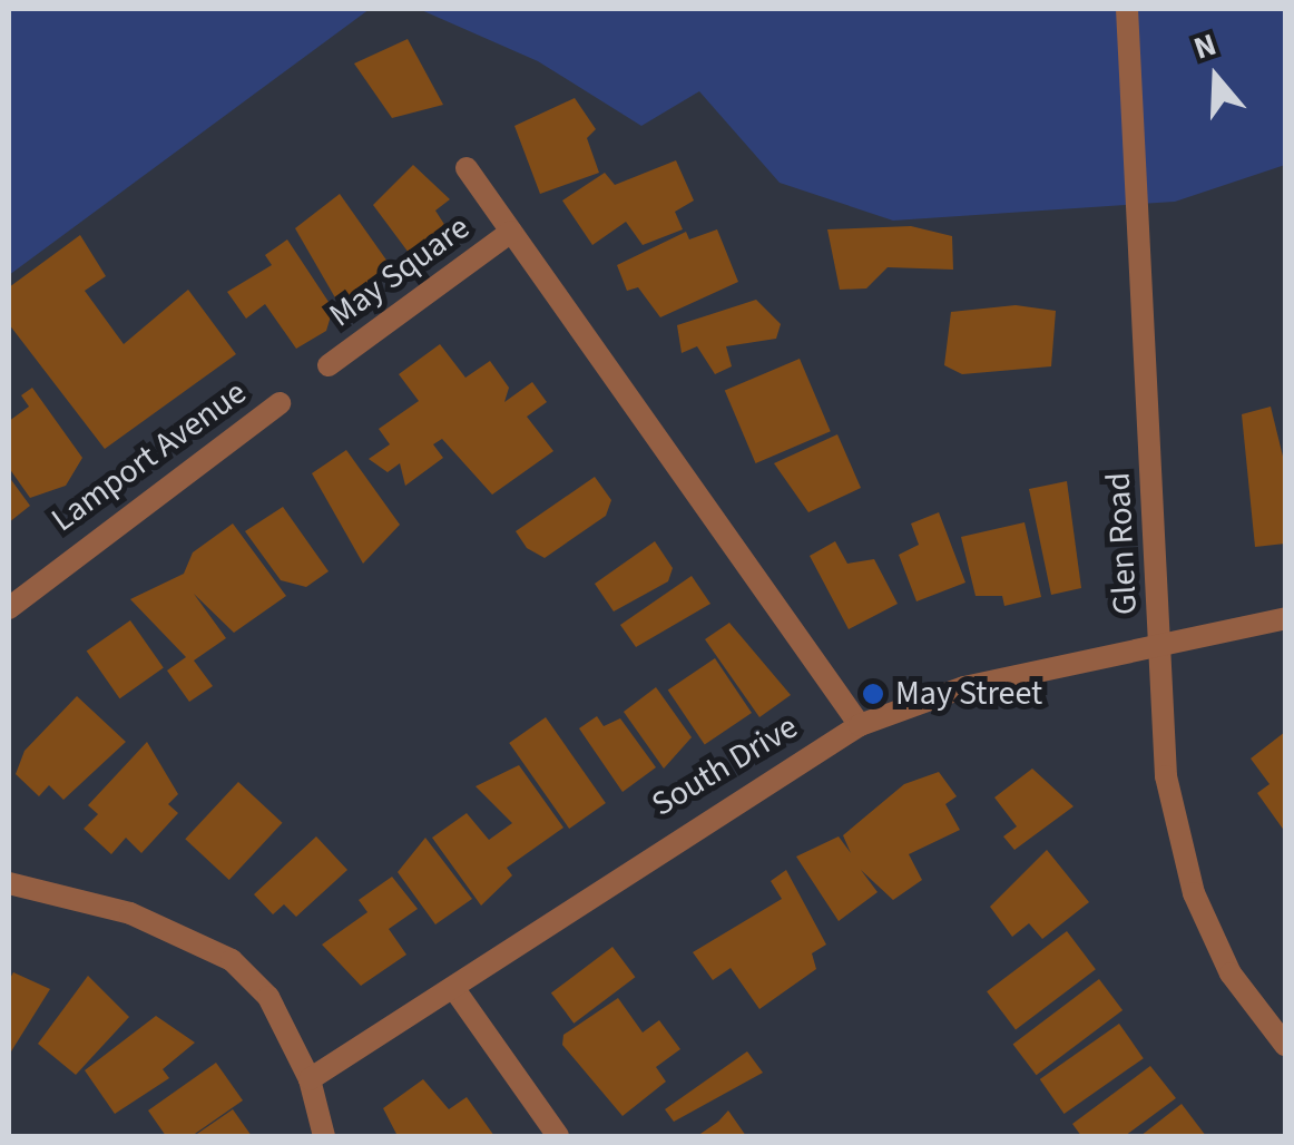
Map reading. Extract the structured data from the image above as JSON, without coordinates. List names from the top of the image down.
{
  "streets": {
    "street": [
      "May Square",
      "Lamport Avenue",
      "Glen Road",
      "South Drive"
    ]
  },
  "crossings": [
    ["Glen Road", "South Drive"]
  ],
  "places": ["May Street"],
  "north": "top"
}
